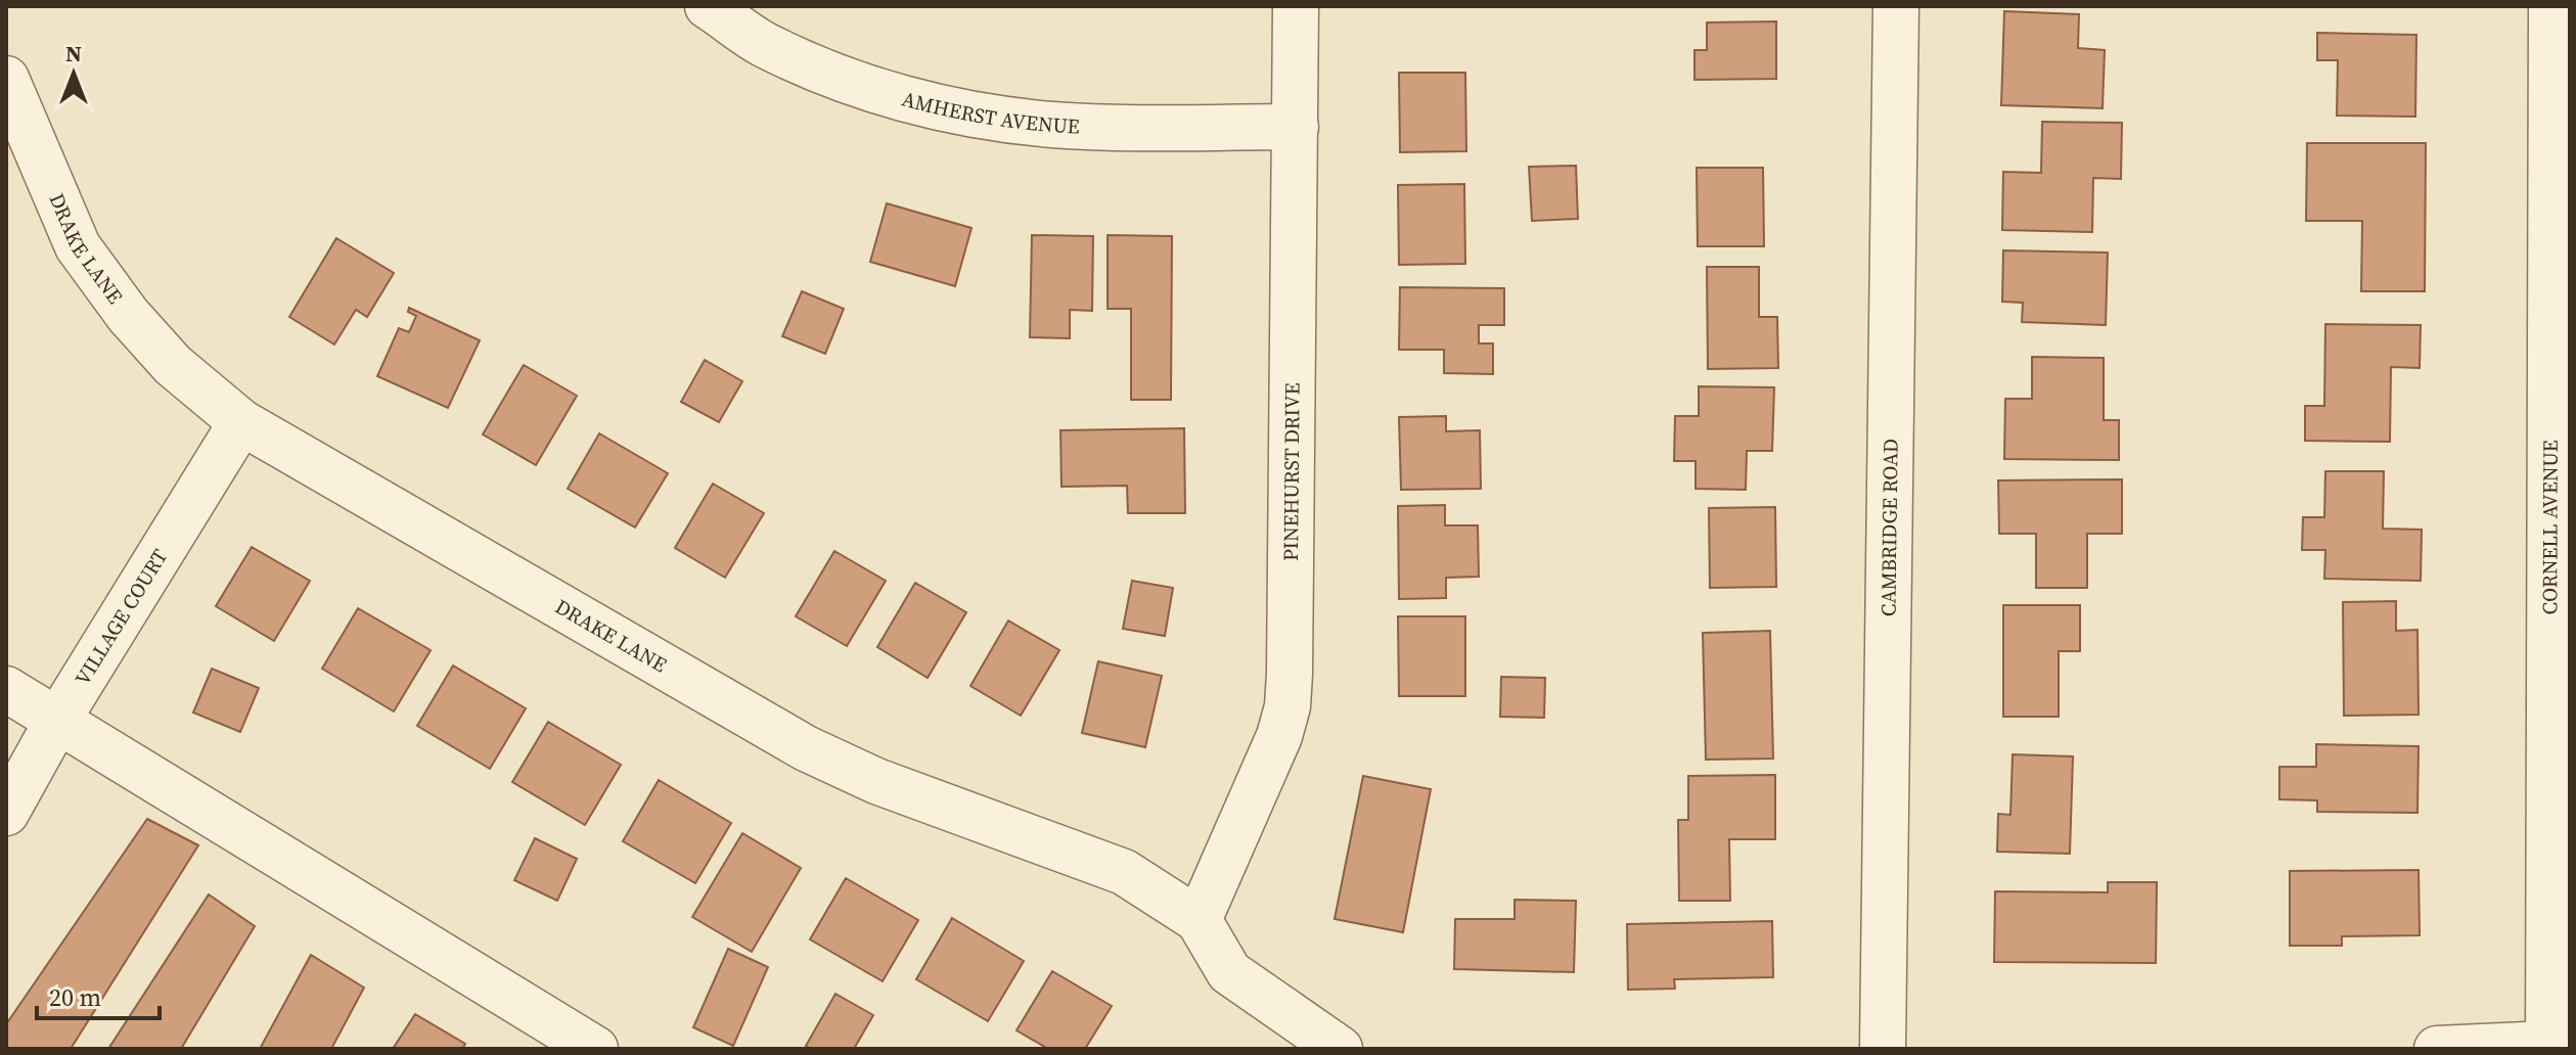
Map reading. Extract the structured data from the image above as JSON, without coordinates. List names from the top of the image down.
{
  "streets": {
    "street": [
      "AMHERST AVENUE",
      "DRAKE LANE",
      "PINEHURST DRIVE",
      "CAMBRIDGE ROAD",
      "CORNELL AVENUE",
      "VILLAGE COURT"
    ]
  },
  "crossings": [
    ["AMHERST AVENUE", "PINEHURST DRIVE"],
    ["DRAKE LANE", "PINEHURST DRIVE"],
    ["DRAKE LANE", "VILLAGE COURT"]
  ],
  "scale_bar": "20 m",
  "north": "top"
}
